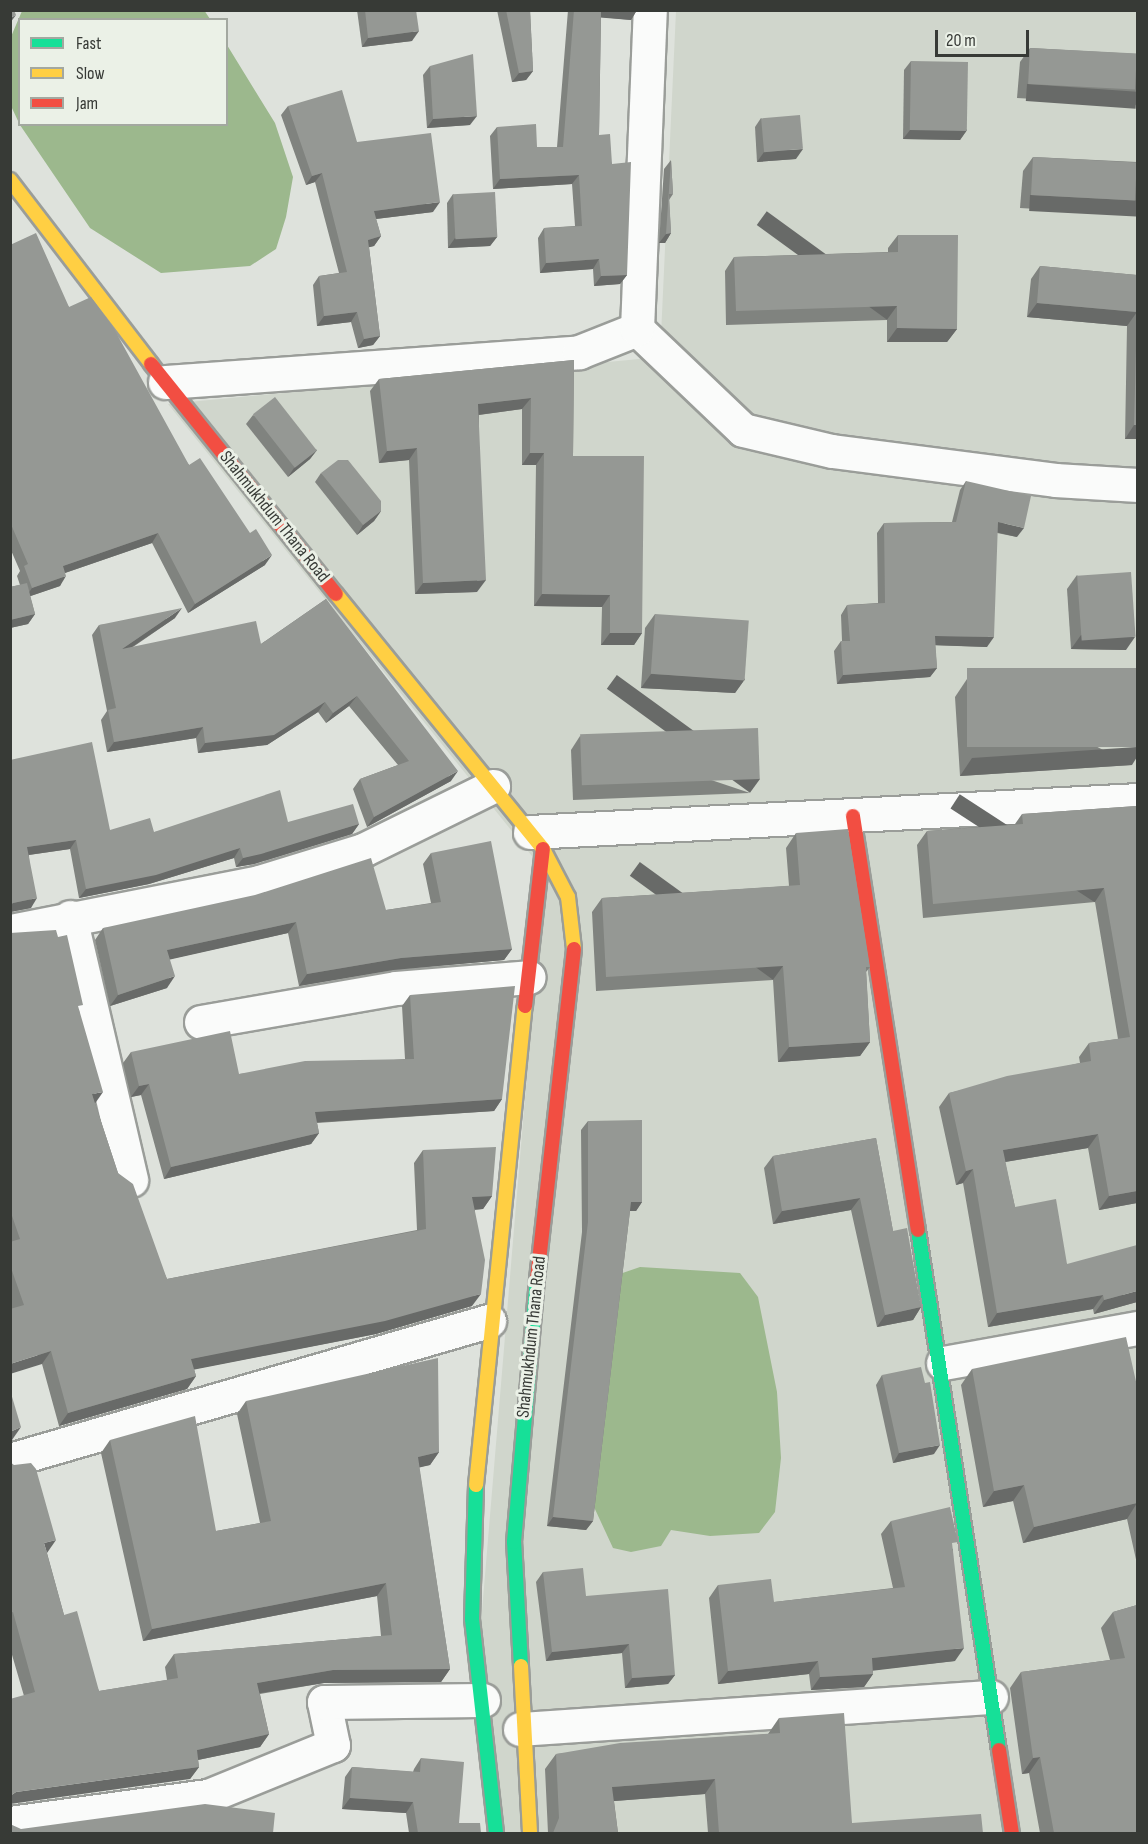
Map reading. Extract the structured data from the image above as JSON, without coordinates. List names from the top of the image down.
{
  "streets": {
    "main road": ["Shahmukhdum Thana Road"]
  },
  "legend": ["Fast", "Slow", "Jam"],
  "scale_bar": "20 m"
}
